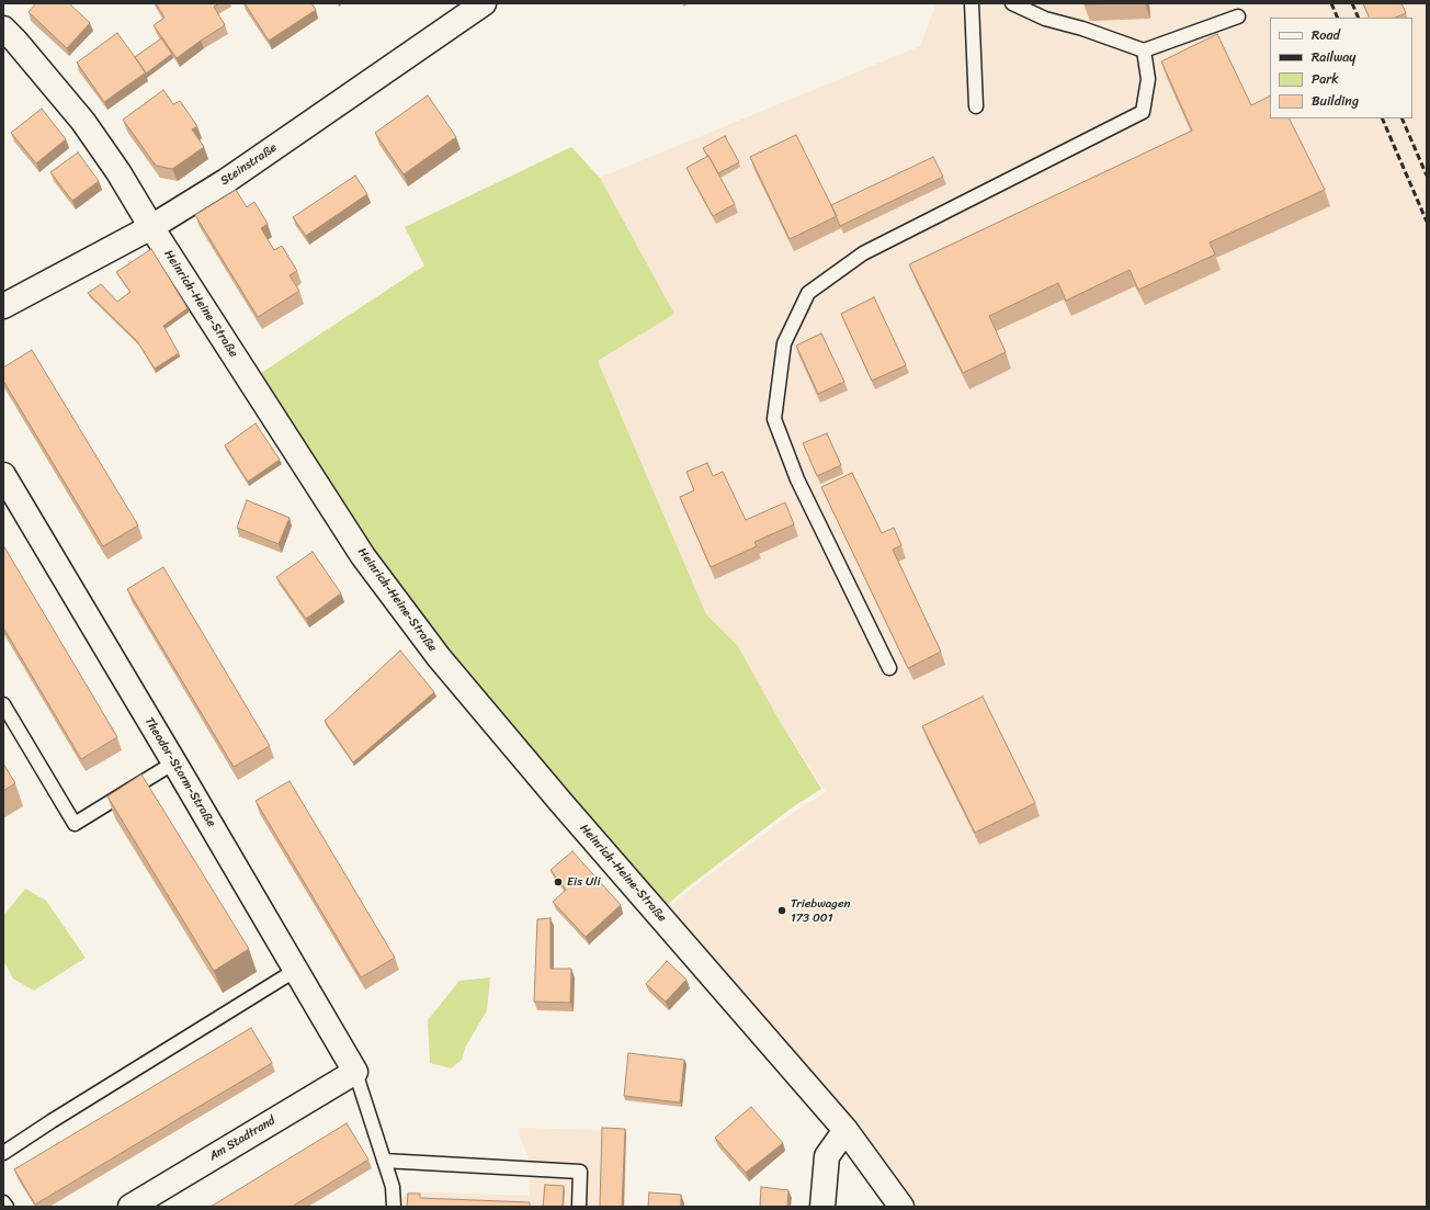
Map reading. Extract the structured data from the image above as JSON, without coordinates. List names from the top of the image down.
{
  "streets": {
    "street": [
      "Steinstraße",
      "Heinrich-Heine-Straße",
      "Theodor-Storm-Straße",
      "Am Stadtrand"
    ]
  },
  "crossings": [
    ["Steinstraße", "Heinrich-Heine-Straße"],
    ["Theodor-Storm-Straße", "Am Stadtrand"]
  ],
  "places": ["Eis Uli", "Triebwagen 173 001"],
  "legend": [
    "Road",
    "Railway",
    "Park",
    "Building"
  ]
}
